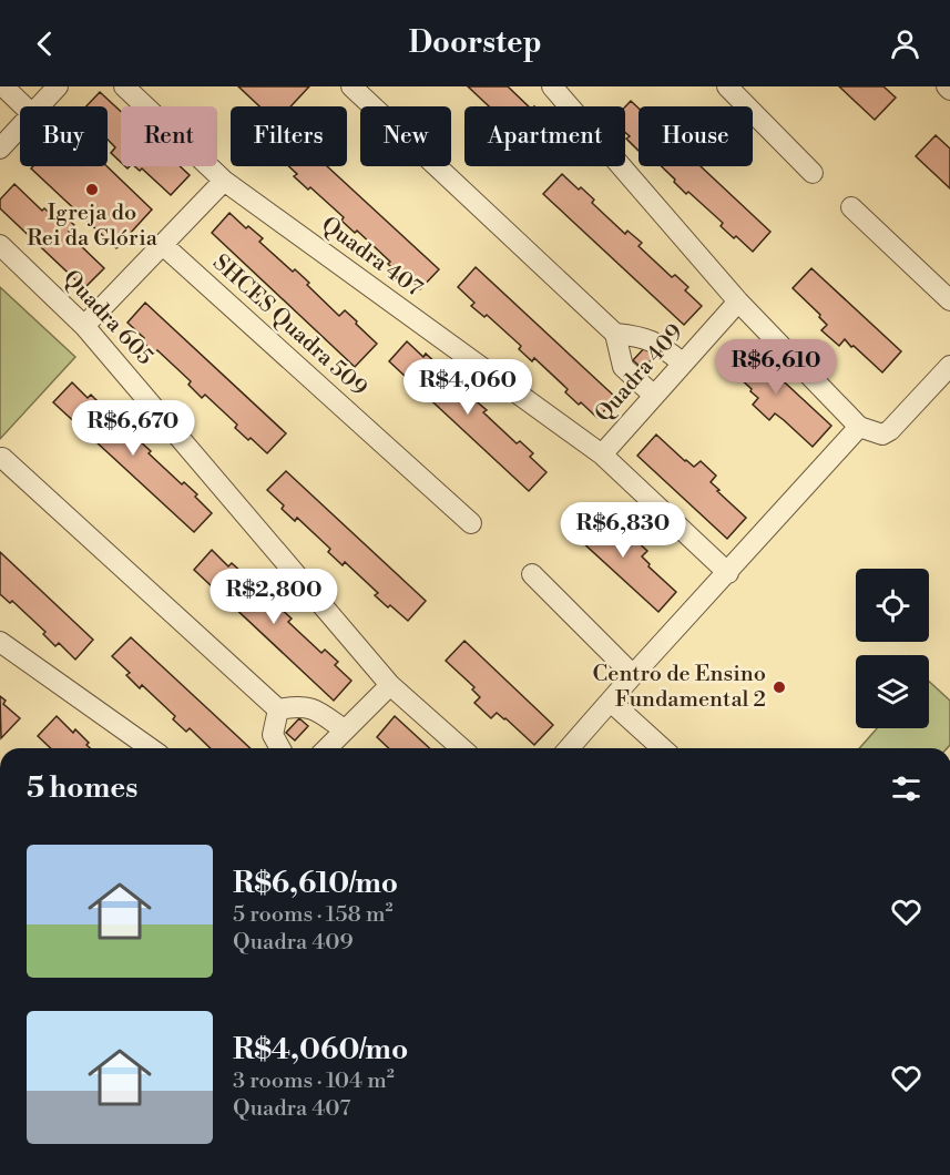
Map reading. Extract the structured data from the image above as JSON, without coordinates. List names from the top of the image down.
{
  "streets": {
    "street": [
      "Quadra 407",
      "Quadra 605",
      "SHCES Quadra 509",
      "Quadra 409"
    ]
  },
  "crossings": [
    ["Quadra 407", "Quadra 409"]
  ],
  "places": ["Igreja do Rei da Glória", "Centro de Ensino Fundamental 2"],
  "page": {
    "header": "Doorstep",
    "chip": [
      "Buy",
      "Rent",
      "Filters",
      "New",
      "Apartment",
      "House"
    ],
    "price": [
      "R$6,610",
      "R$4,060",
      "R$6,670",
      "R$6,830",
      "R$2,800"
    ],
    "heading": "5 homes",
    "list": [
      {
        "name": "R$6,610/mo",
        "note": "5 rooms · 158 m² · Quadra 409"
      },
      {
        "name": "R$4,060/mo",
        "note": "3 rooms · 104 m² · Quadra 407"
      }
    ]
  }
}
